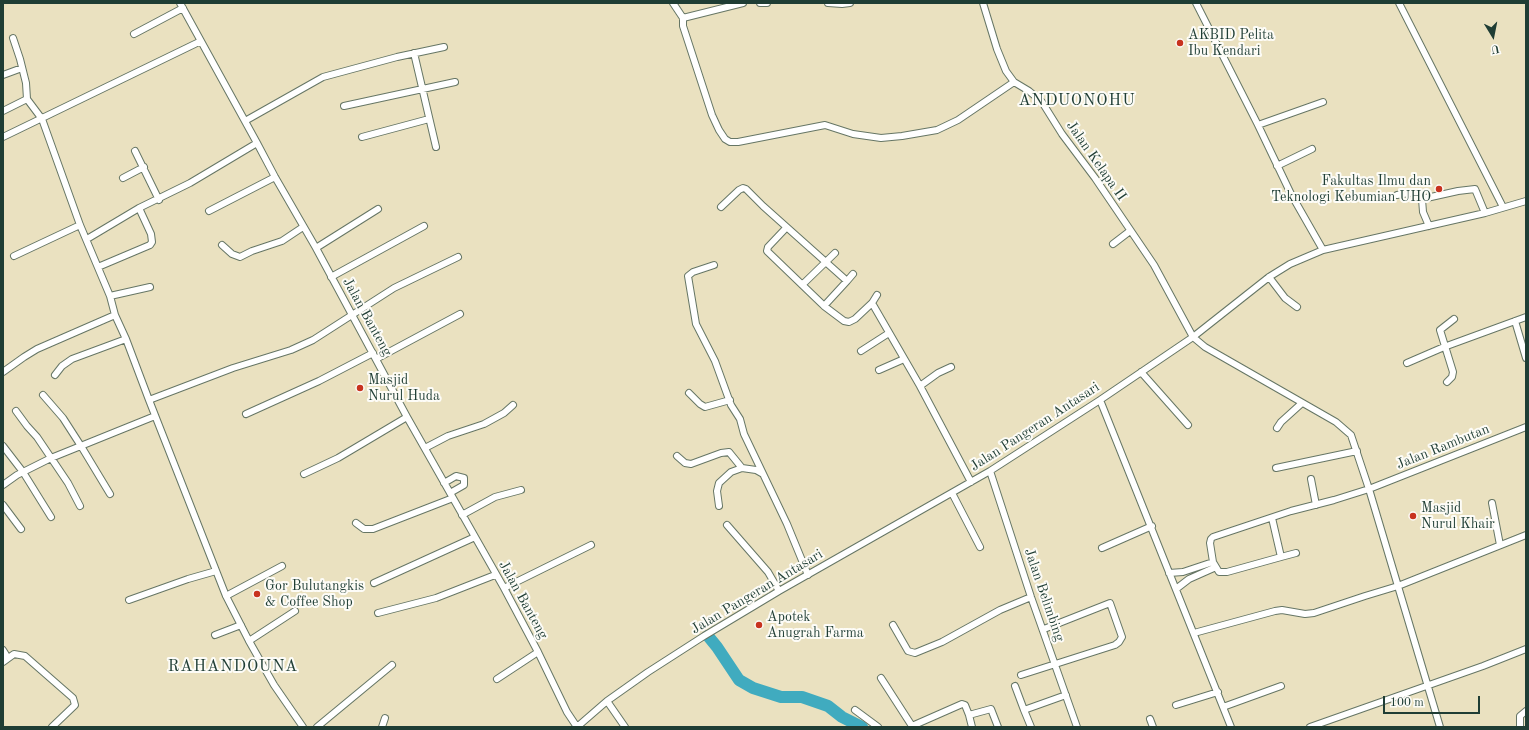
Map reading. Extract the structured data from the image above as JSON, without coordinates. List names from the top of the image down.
{
  "streets": {
    "street": [
      "Jalan Kelapa II",
      "Jalan Banteng",
      "Jalan Pangeran Antasari",
      "Jalan Rambutan",
      "Jalan Belimbing"
    ]
  },
  "crossings": [
    ["Jalan Kelapa II", "Jalan Pangeran Antasari"],
    ["Jalan Banteng", "Jalan Pangeran Antasari"],
    ["Jalan Pangeran Antasari", "Jalan Belimbing"]
  ],
  "districts": ["ANDUONOHU", "RAHANDOUNA"],
  "places": [
    "AKBID Pelita Ibu Kendari",
    "Fakultas Ilmu dan Teknologi Kebumian UHO",
    "Masjid Nurul Huda",
    "Masjid Nurul Khair",
    "Gor Bulutangkis & Coffee Shop",
    "Apotek Anugrah Farma"
  ],
  "scale_bar": "100 m",
  "north": "bottom"
}
